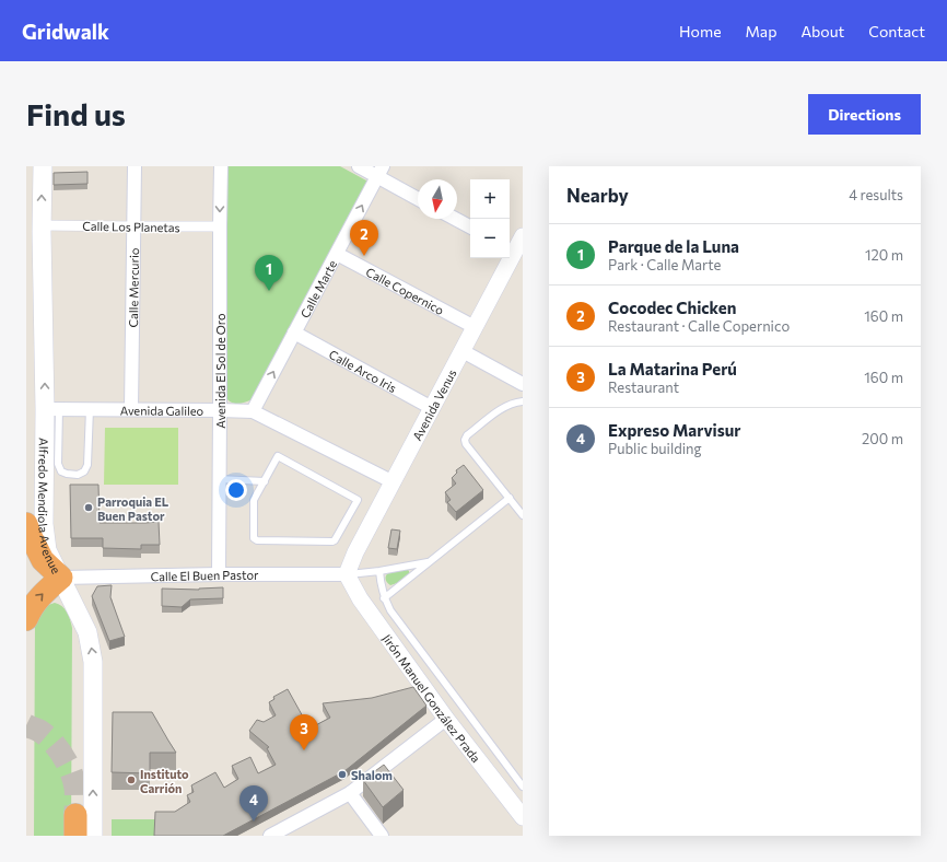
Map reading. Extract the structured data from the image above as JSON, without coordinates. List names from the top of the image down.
{
  "streets": {
    "main road": ["Alfredo Mendiola Avenue"],
    "street": [
      "Calle Los Planetas",
      "Calle Mercurio",
      "Calle Marte",
      "Calle Copernico",
      "Avenida El Sol de Oro",
      "Calle Arco Iris",
      "Avenida Venus",
      "Avenida Galileo",
      "Calle El Buen Pastor",
      "Jirón Manuel González Prada"
    ]
  },
  "crossings": [
    ["Calle Los Planetas", "Calle Mercurio"],
    ["Calle Los Planetas", "Avenida El Sol de Oro"],
    ["Calle Los Planetas", "Alfredo Mendiola Avenue"],
    ["Calle Mercurio", "Avenida Galileo"],
    ["Calle Marte", "Calle Copernico"],
    ["Calle Marte", "Calle Arco Iris"],
    ["Calle Marte", "Avenida Galileo"],
    ["Calle Copernico", "Avenida Venus"],
    ["Avenida El Sol de Oro", "Avenida Galileo"],
    ["Avenida El Sol de Oro", "Calle El Buen Pastor"],
    ["Calle Arco Iris", "Avenida Venus"],
    ["Avenida Venus", "Avenida Galileo"],
    ["Avenida Venus", "Calle El Buen Pastor"],
    ["Avenida Venus", "Jirón Manuel González Prada"],
    ["Avenida Galileo", "Alfredo Mendiola Avenue"],
    ["Alfredo Mendiola Avenue", "Calle El Buen Pastor"],
    ["Calle El Buen Pastor", "Jirón Manuel González Prada"]
  ],
  "one_way": ["Calle Marte", "Alfredo Mendiola Avenue"],
  "places": ["Parroquia EL Buen Pastor", "Shalom", "Instituto Carrión"],
  "north": "bottom",
  "page": {
    "header": "Gridwalk",
    "nav": [
      "Home",
      "Map",
      "About",
      "Contact"
    ],
    "buttons": "Directions",
    "title": "Find us",
    "heading": ["Nearby", "4 results"],
    "map_buttons": ["+", "−"],
    "pins": [
      "2",
      "1",
      "3",
      "4"
    ],
    "list": [
      {
        "mark": "1",
        "name": "Parque de la Luna",
        "note": "Park · Calle Marte",
        "value": "120 m"
      },
      {
        "mark": "2",
        "name": "Cocodec Chicken",
        "note": "Restaurant · Calle Copernico",
        "value": "160 m"
      },
      {
        "mark": "3",
        "name": "La Matarina Perú",
        "note": "Restaurant",
        "value": "160 m"
      },
      {
        "mark": "4",
        "name": "Expreso Marvisur",
        "note": "Public building",
        "value": "200 m"
      }
    ]
  }
}
